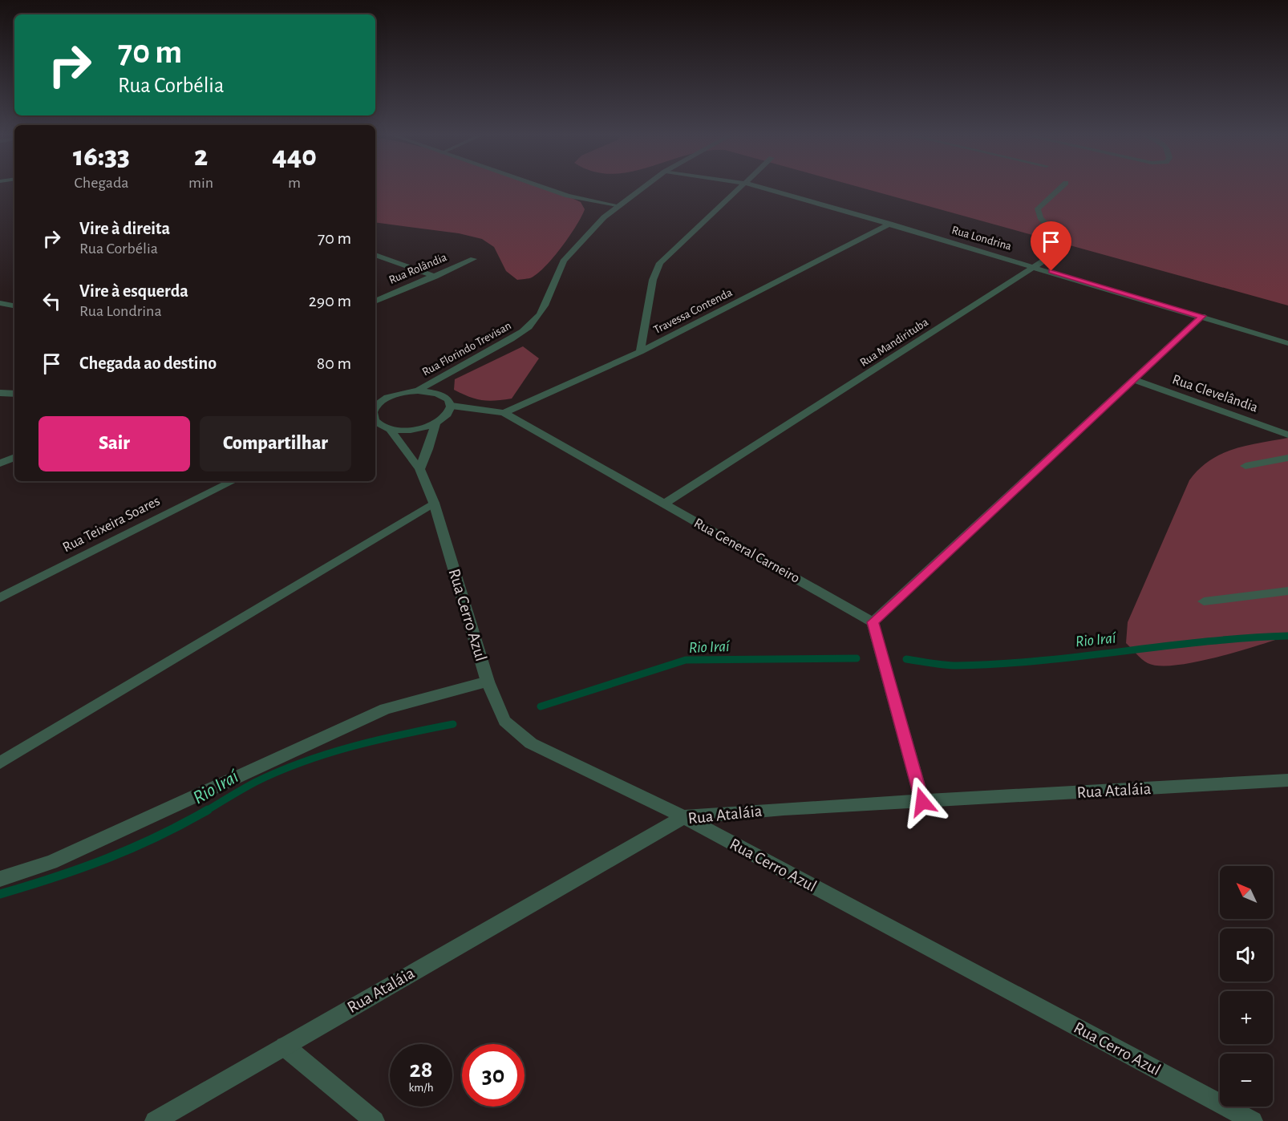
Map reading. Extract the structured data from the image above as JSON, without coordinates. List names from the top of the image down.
{
  "streets": {
    "street": [
      "Rua Londrina",
      "Rua Rolândia",
      "Travessa Contenda",
      "Rua Mandirituba",
      "Rua Florindo Trevisan",
      "Rua Clevelândia",
      "Rua Teixeira Soares",
      "Rua General Carneiro",
      "Rua Cerro Azul",
      "Rua Ataláia"
    ]
  },
  "crossings": [
    ["Rua Londrina", "Travessa Contenda"],
    ["Rua Londrina", "Rua Mandirituba"],
    ["Travessa Contenda", "Rua General Carneiro"],
    ["Rua Mandirituba", "Rua General Carneiro"],
    ["Rua Florindo Trevisan", "Rua Cerro Azul"],
    ["Rua General Carneiro", "Rua Cerro Azul"],
    ["Rua Cerro Azul", "Rua Ataláia"]
  ],
  "water": ["Rio Iraí"],
  "north": "top left",
  "page": {
    "turn": ["70 m", "Rua Corbélia"],
    "eta": [
      "16:33",
      "Chegada",
      "2",
      "min",
      "440",
      "m"
    ],
    "list": [
      {
        "name": "Vire à direita",
        "note": "Rua Corbélia",
        "value": "70 m"
      },
      {
        "name": "Vire à esquerda",
        "note": "Rua Londrina",
        "value": "290 m"
      },
      {
        "name": "Chegada ao destino",
        "value": "80 m"
      }
    ],
    "buttons": ["Sair", "Compartilhar"],
    "map_buttons": ["+", "−"],
    "speed": "28 km/h",
    "limit": "30"
  }
}
